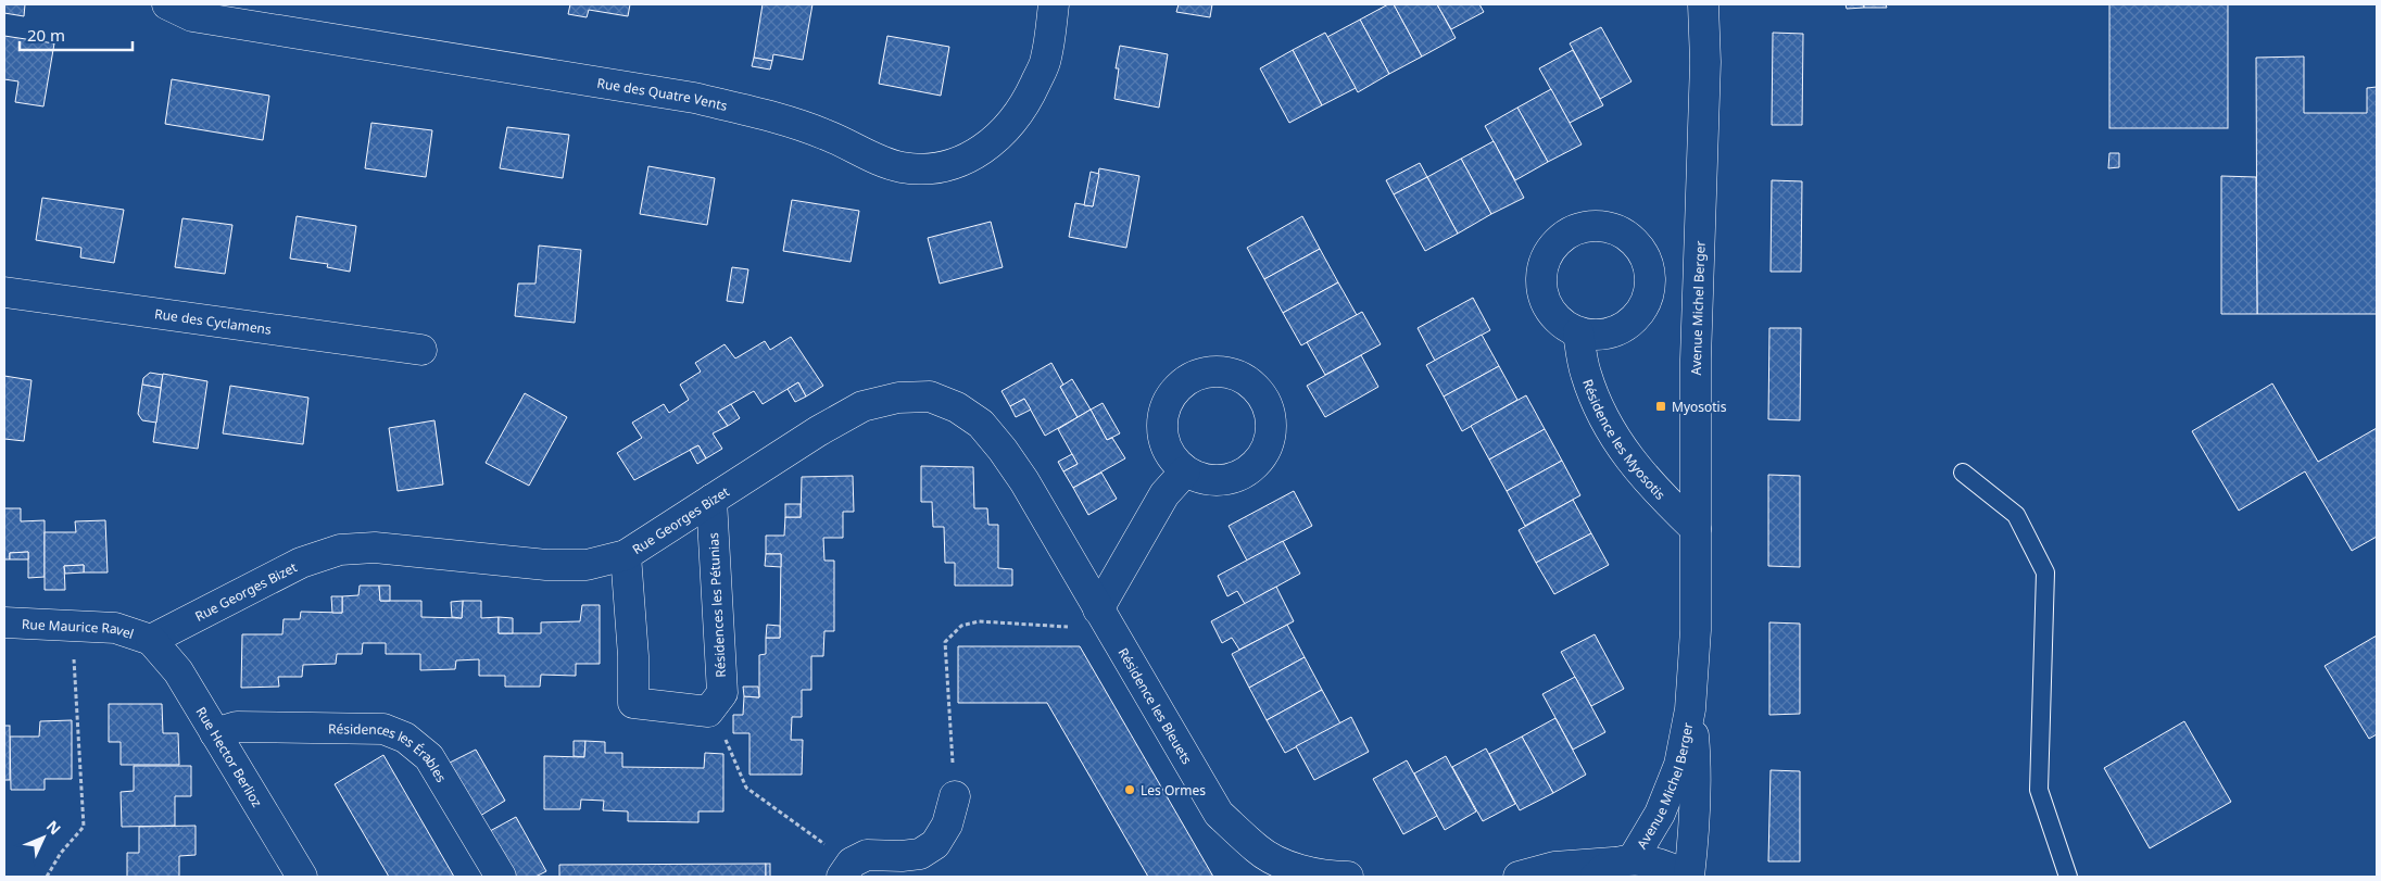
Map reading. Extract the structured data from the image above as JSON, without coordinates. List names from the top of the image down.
{
  "streets": {
    "street": [
      "Rue des Quatre Vents",
      "Avenue Michel Berger",
      "Rue des Cyclamens",
      "Résidence les Myosotis",
      "Rue Georges Bizet",
      "Résidences les Pétunias",
      "Rue Maurice Ravel",
      "Résidence les Bleuets",
      "Rue Hector Berlioz",
      "Résidences les Érables"
    ]
  },
  "crossings": [
    ["Avenue Michel Berger", "Résidence les Myosotis"],
    ["Rue Georges Bizet", "Résidences les Pétunias"],
    ["Rue Georges Bizet", "Rue Maurice Ravel"],
    ["Rue Georges Bizet", "Résidence les Bleuets"],
    ["Rue Georges Bizet", "Rue Hector Berlioz"],
    ["Rue Maurice Ravel", "Rue Hector Berlioz"],
    ["Rue Hector Berlioz", "Résidences les Érables"]
  ],
  "places": {
    "transit": ["Myosotis"],
    "other": ["Les Ormes"]
  },
  "scale_bar": "20 m",
  "north": "top right"
}
